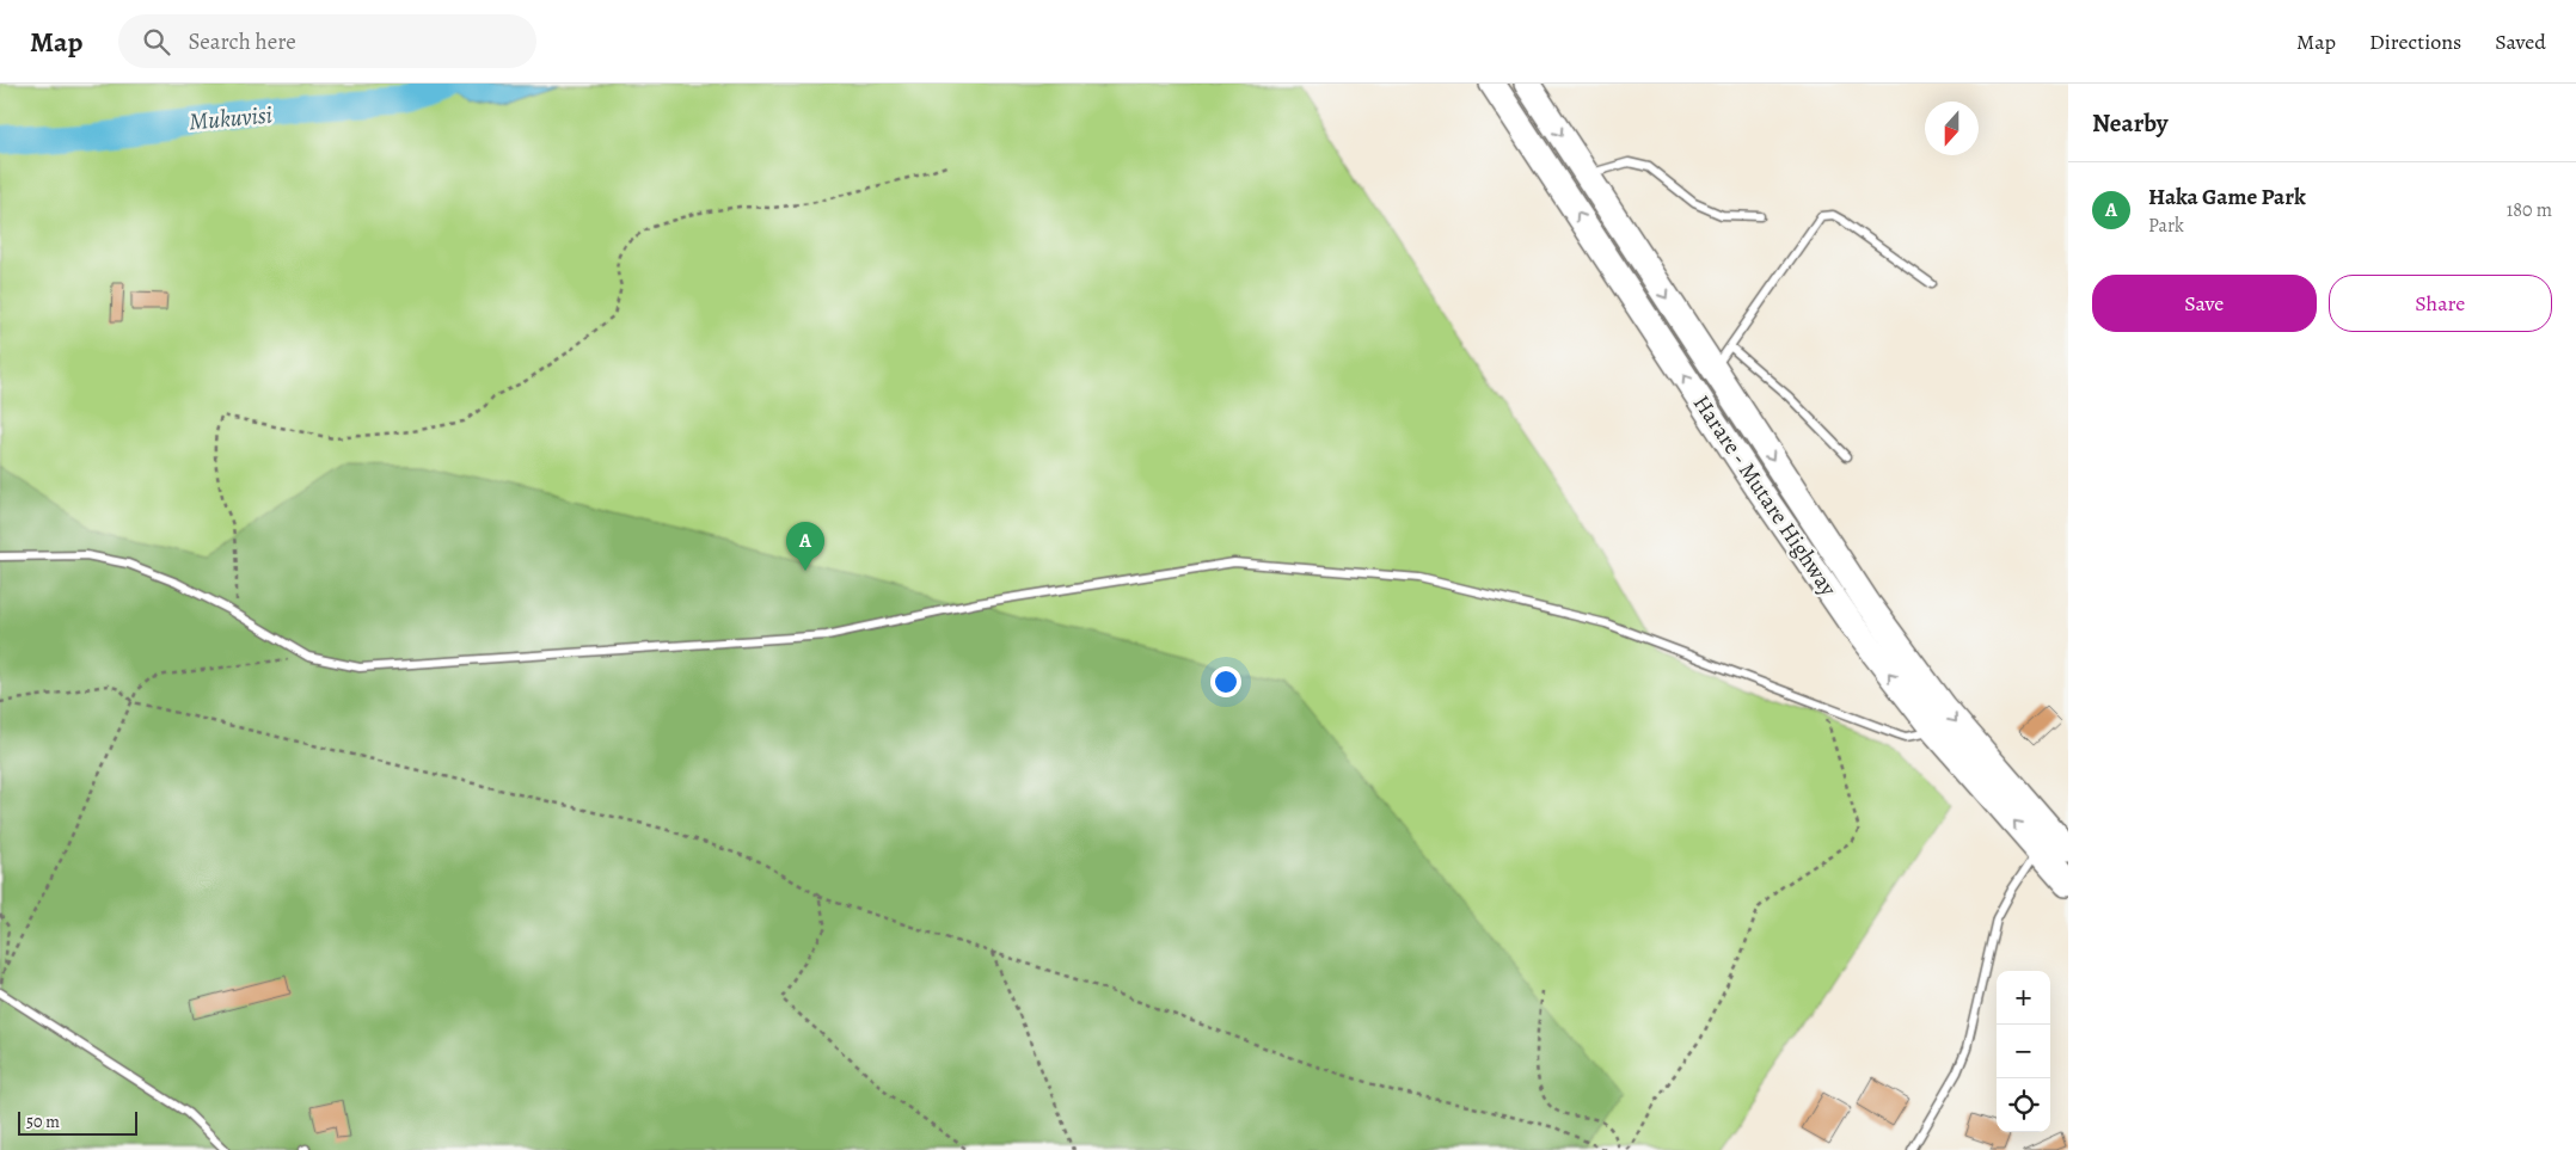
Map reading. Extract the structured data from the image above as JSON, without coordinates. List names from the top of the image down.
{
  "streets": {
    "highway": ["Harare - Mutare Highway"]
  },
  "water": ["Mukuvisi"],
  "scale_bar": "50 m",
  "north": "bottom",
  "page": {
    "header": "Map",
    "search": "Search here",
    "nav": ["Map", "Directions", "Saved"],
    "heading": "Nearby",
    "list": [
      {
        "mark": "A",
        "name": "Haka Game Park",
        "note": "Park",
        "value": "180 m"
      }
    ],
    "buttons": ["Save", "Share"],
    "pins": "A",
    "map_buttons": ["+", "−"],
    "scale": "50 m"
  }
}
